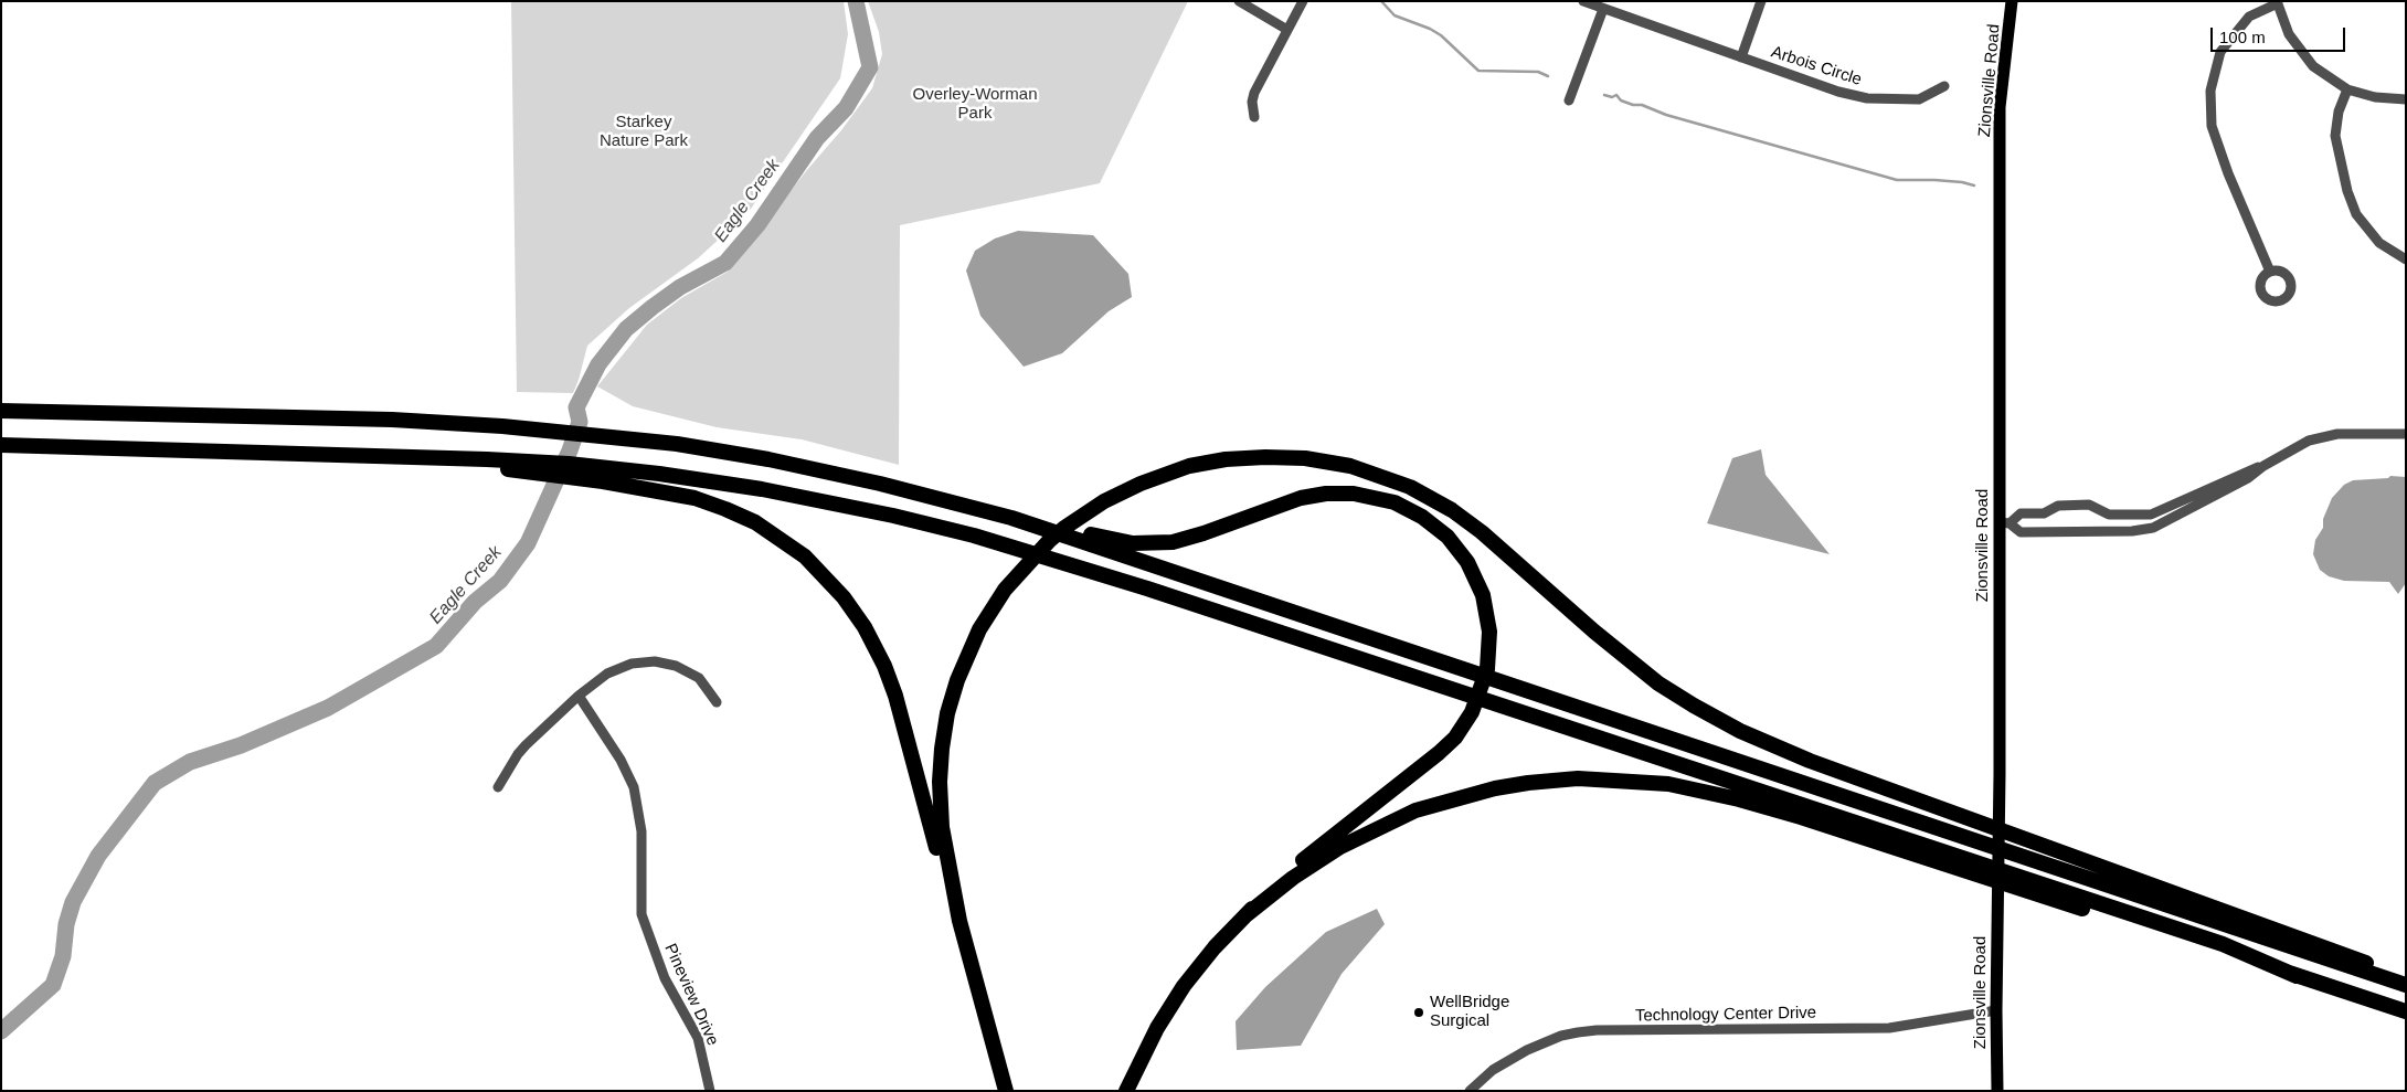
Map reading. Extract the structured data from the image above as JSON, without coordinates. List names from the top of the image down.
{
  "streets": {
    "main road": ["Zionsville Road"],
    "street": ["Arbois Circle", "Pineview Drive", "Technology Center Drive"]
  },
  "crossings": [
    ["Zionsville Road", "Technology Center Drive"]
  ],
  "water": ["Eagle Creek"],
  "parks": ["Overley-Worman Park", "Starkey Nature Park"],
  "places": ["WellBridge Surgical"],
  "scale_bar": "100 m"
}
